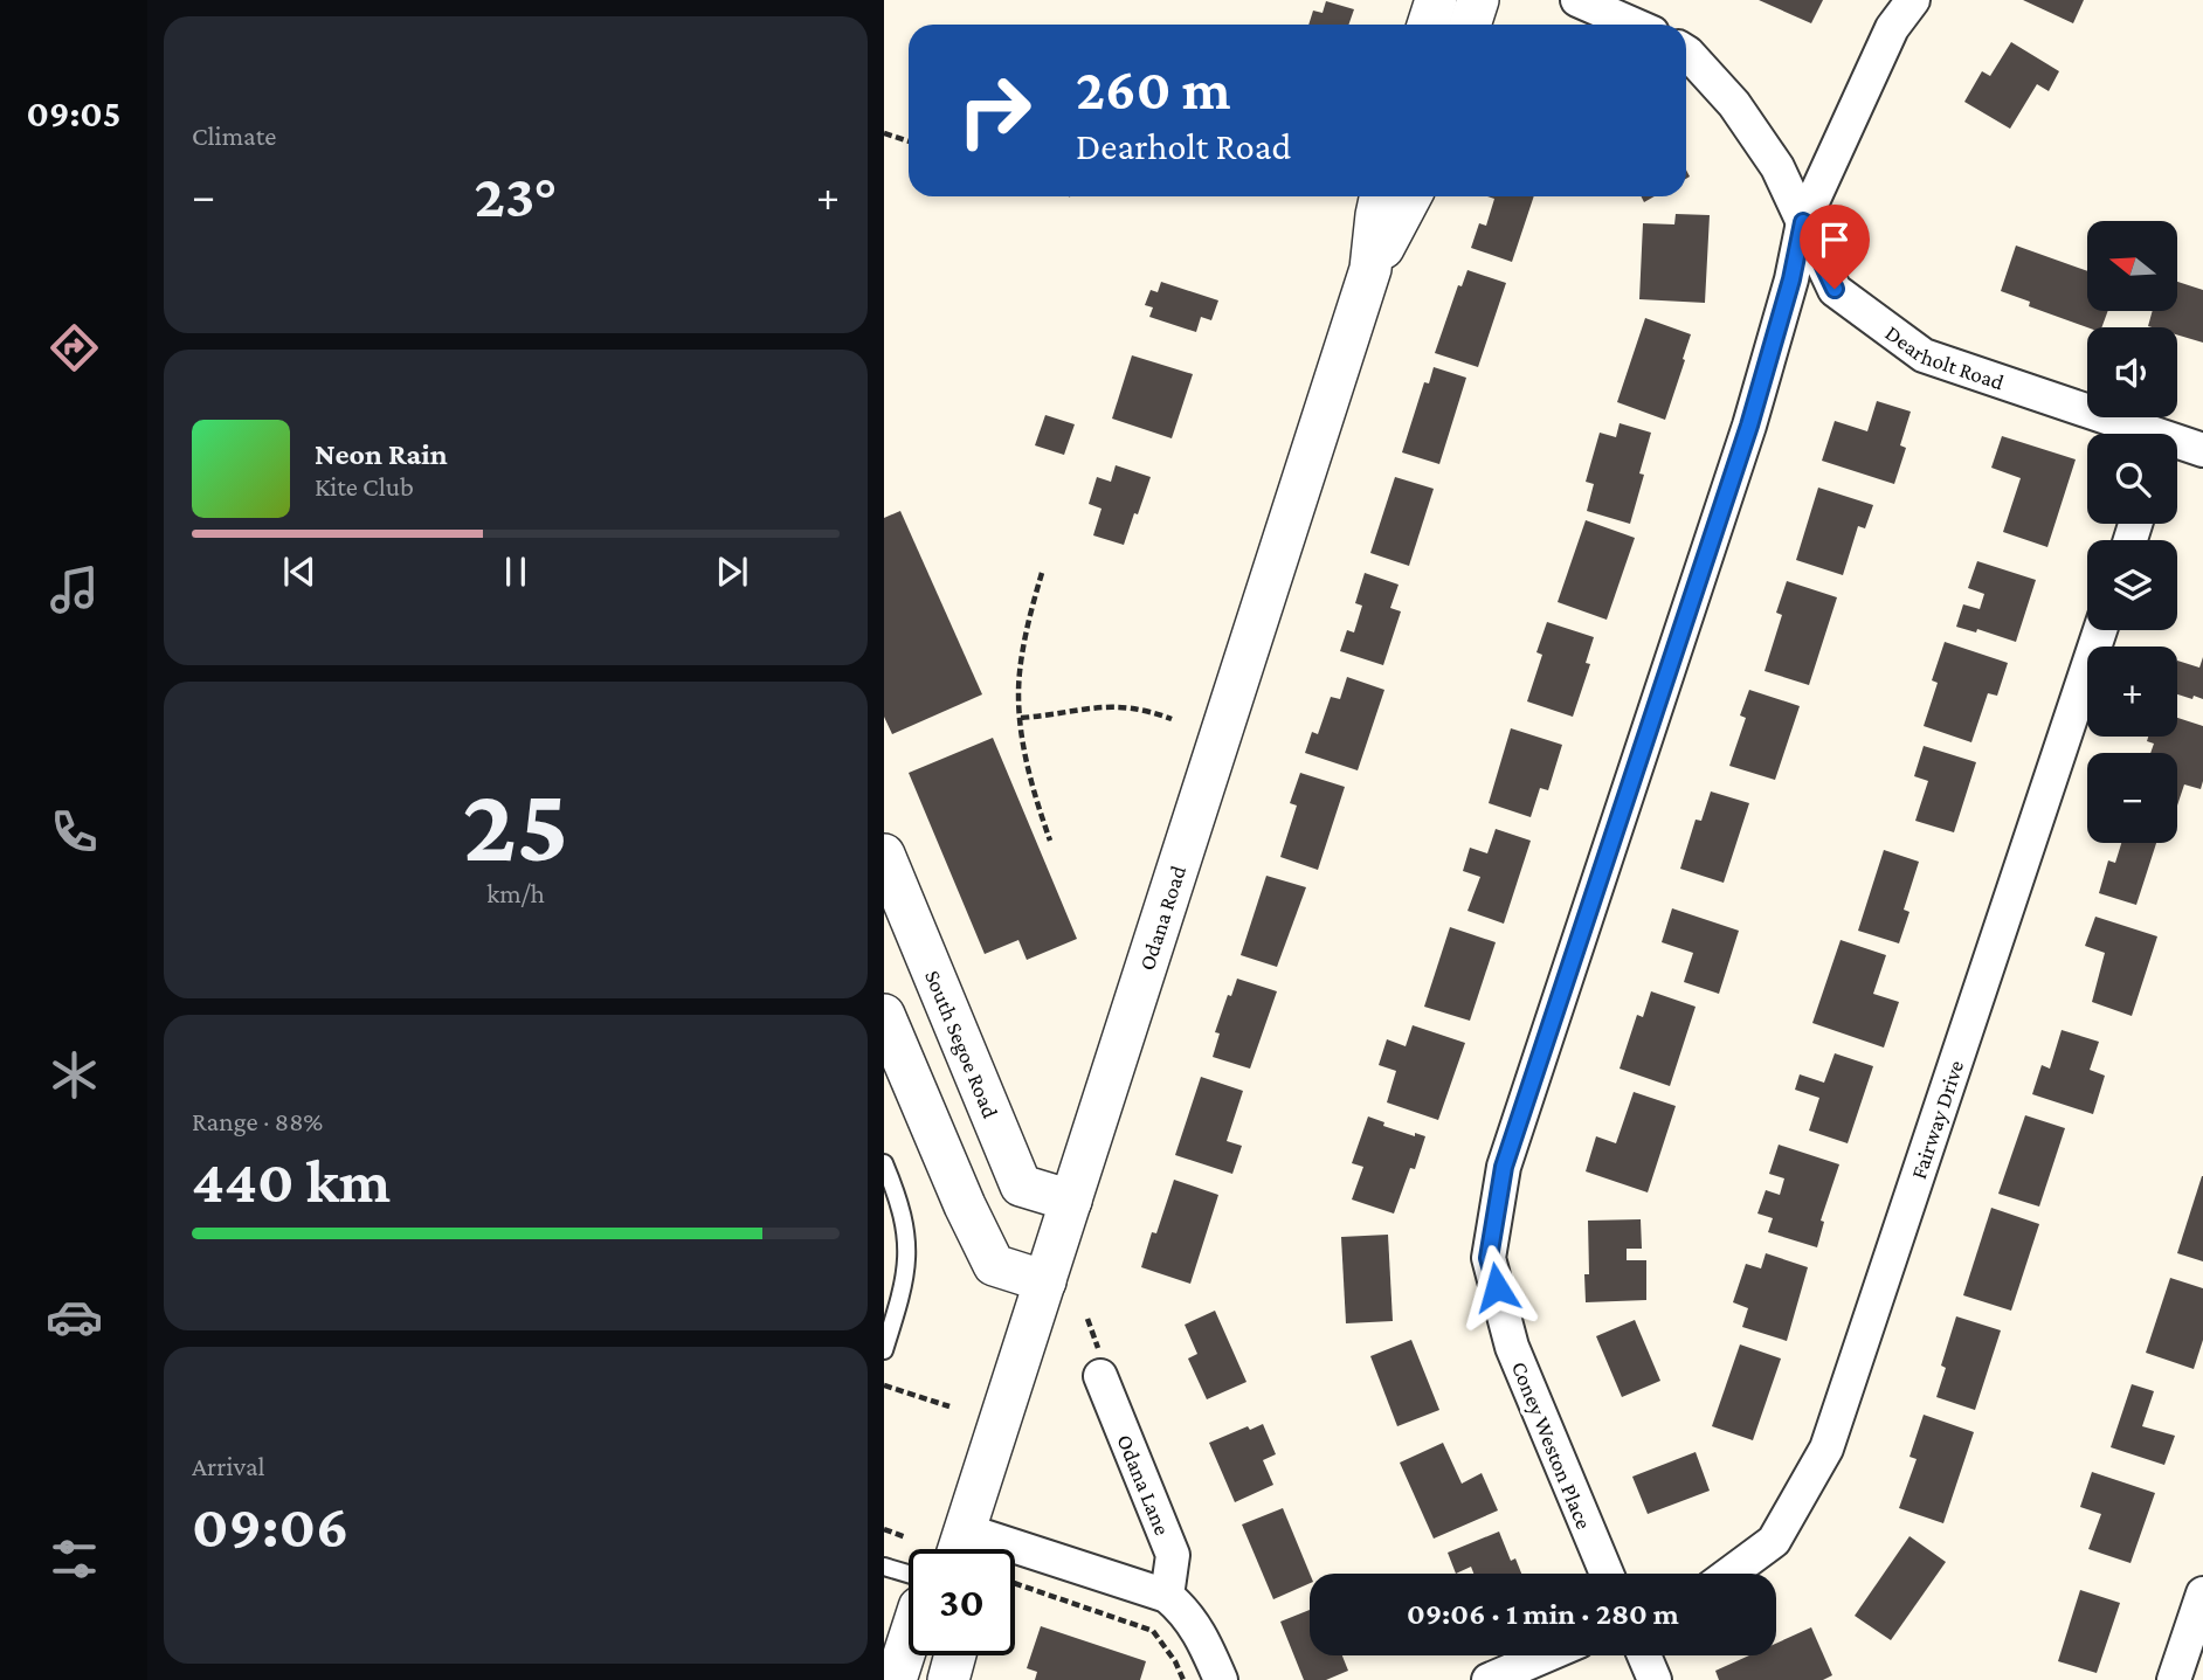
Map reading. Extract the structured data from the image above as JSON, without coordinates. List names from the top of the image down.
{
  "streets": {
    "street": [
      "Dearholt Road",
      "Odana Road",
      "South Segoe Road",
      "Fairway Drive",
      "Coney Weston Place",
      "Odana Lane"
    ]
  },
  "crossings": [
    ["Dearholt Road", "Coney Weston Place"],
    ["Odana Road", "South Segoe Road"]
  ],
  "north": "left",
  "page": {
    "tabs": "09:05",
    "tile": [
      "Climate",
      ["25", "km/h"],
      ["Range · 88%", "440 km"],
      ["Arrival", "09:06"]
    ],
    "turn": ["260 m", "Dearholt Road"],
    "heat": ["−", "23°", "+"],
    "map_buttons": ["+", "−"],
    "song": ["Neon Rain", "Kite Club"],
    "limit": "30",
    "trip": "09:06 · 1 min · 280 m"
  }
}
